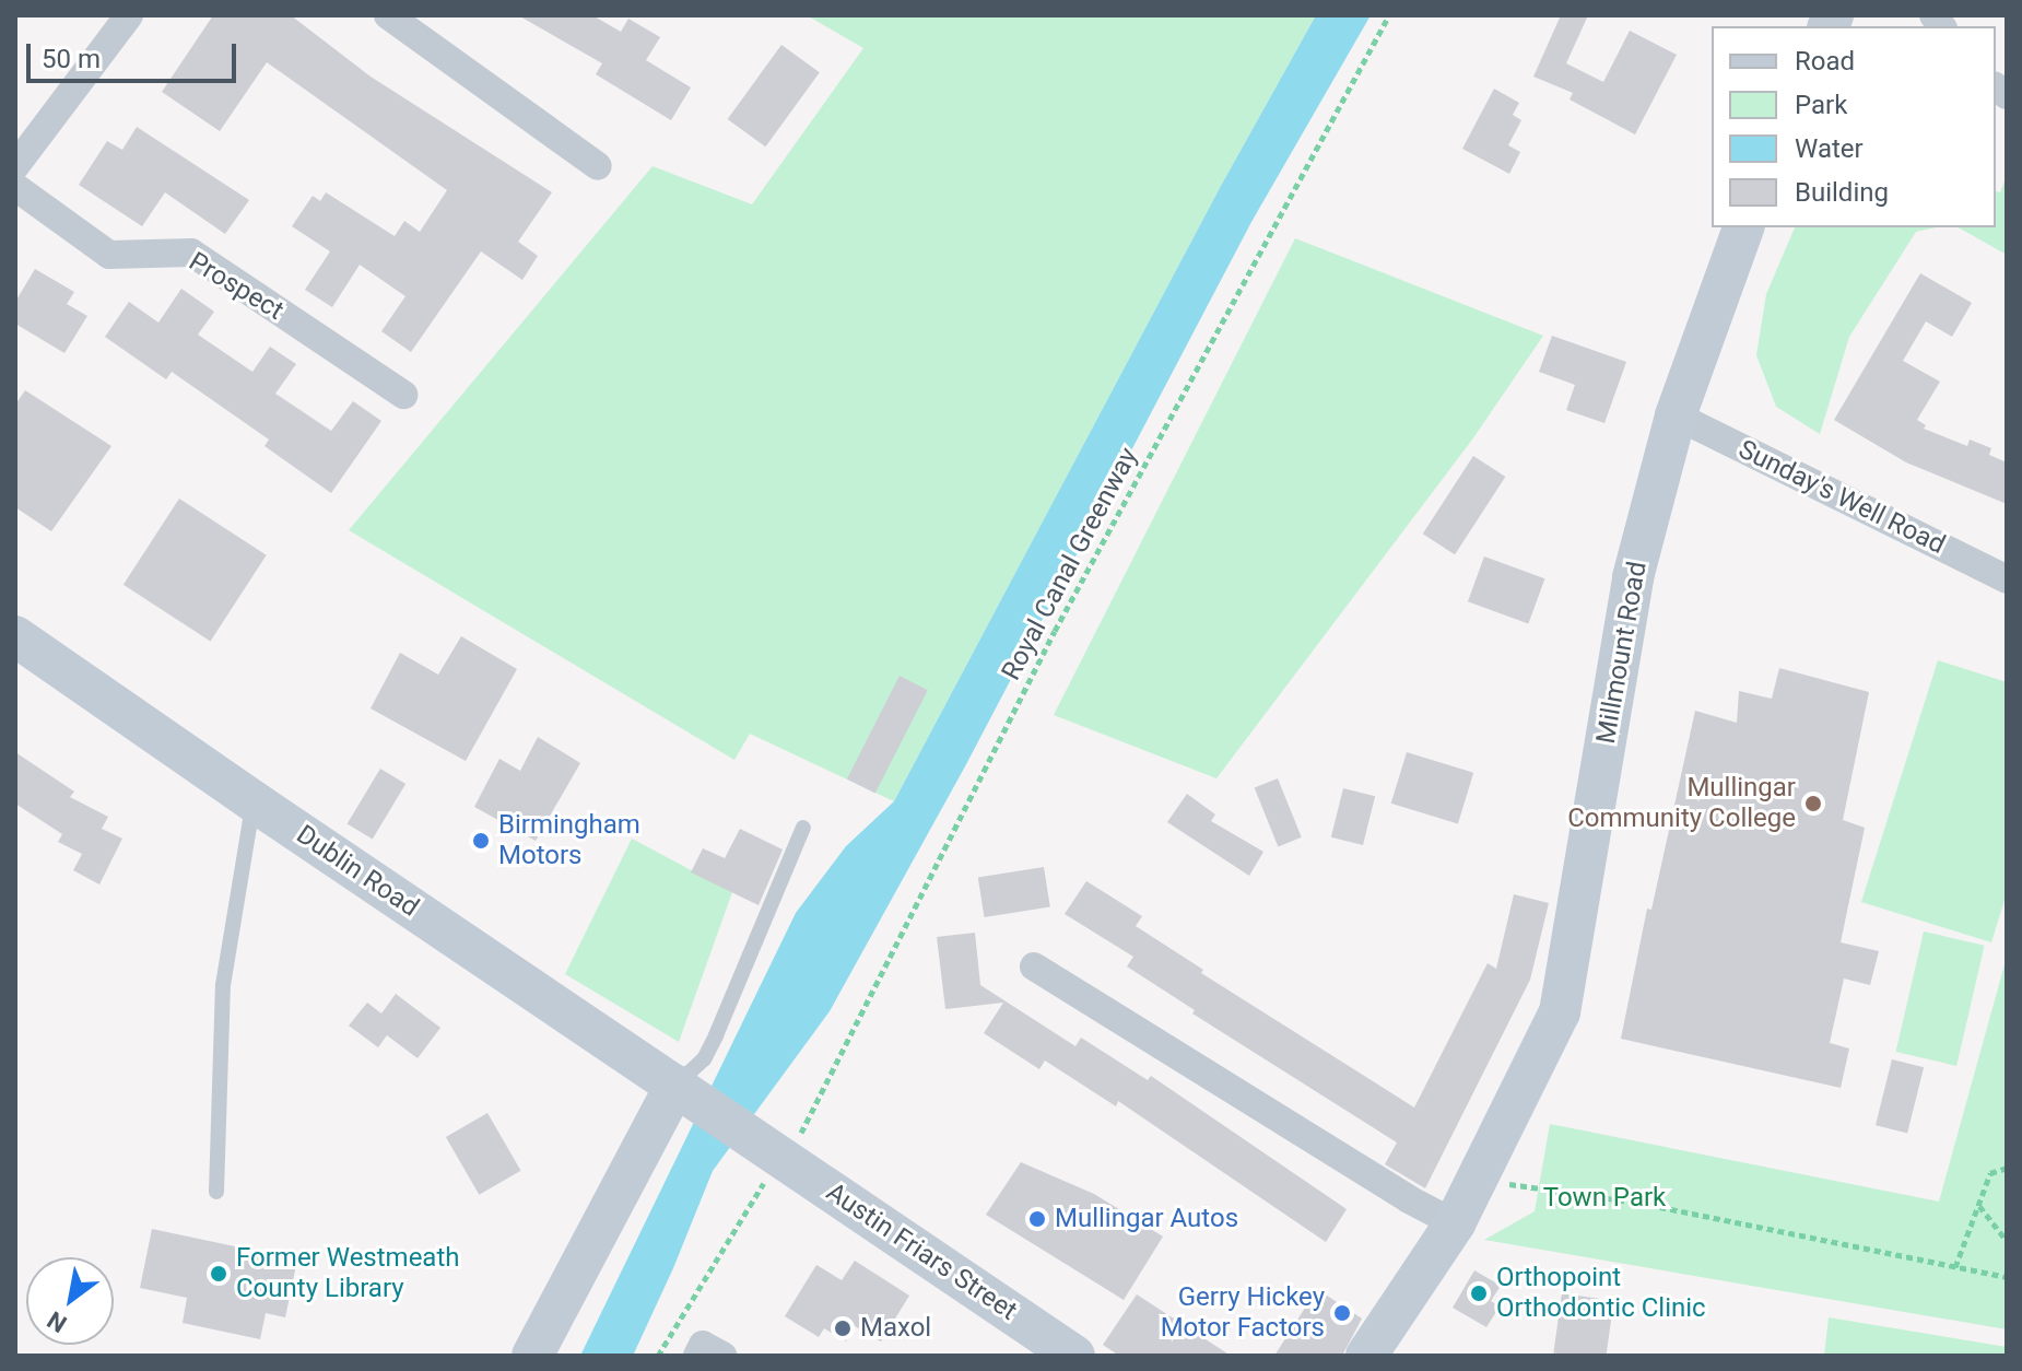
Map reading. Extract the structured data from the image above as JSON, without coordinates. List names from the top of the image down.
{
  "streets": {
    "street": [
      "Prospect",
      "Sunday's Well Road",
      "Millmount Road",
      "Dublin Road",
      "Austin Friars Street"
    ],
    "path": ["Royal Canal Greenway"]
  },
  "crossings": [
    ["Sunday's Well Road", "Millmount Road"],
    ["Royal Canal Greenway", "Dublin Road"],
    ["Royal Canal Greenway", "Austin Friars Street"],
    ["Dublin Road", "Austin Friars Street"]
  ],
  "parks": ["Town Park"],
  "places": [
    "Mullingar Community College",
    "Birmingham Motors",
    "Mullingar Autos",
    "Former Westmeath County Library",
    "Orthopoint Orthodontic Clinic",
    "Gerry Hickey Motor Factors",
    "Maxol"
  ],
  "legend": [
    "Road",
    "Park",
    "Water",
    "Building"
  ],
  "scale_bar": "50 m",
  "north": "bottom left"
}
